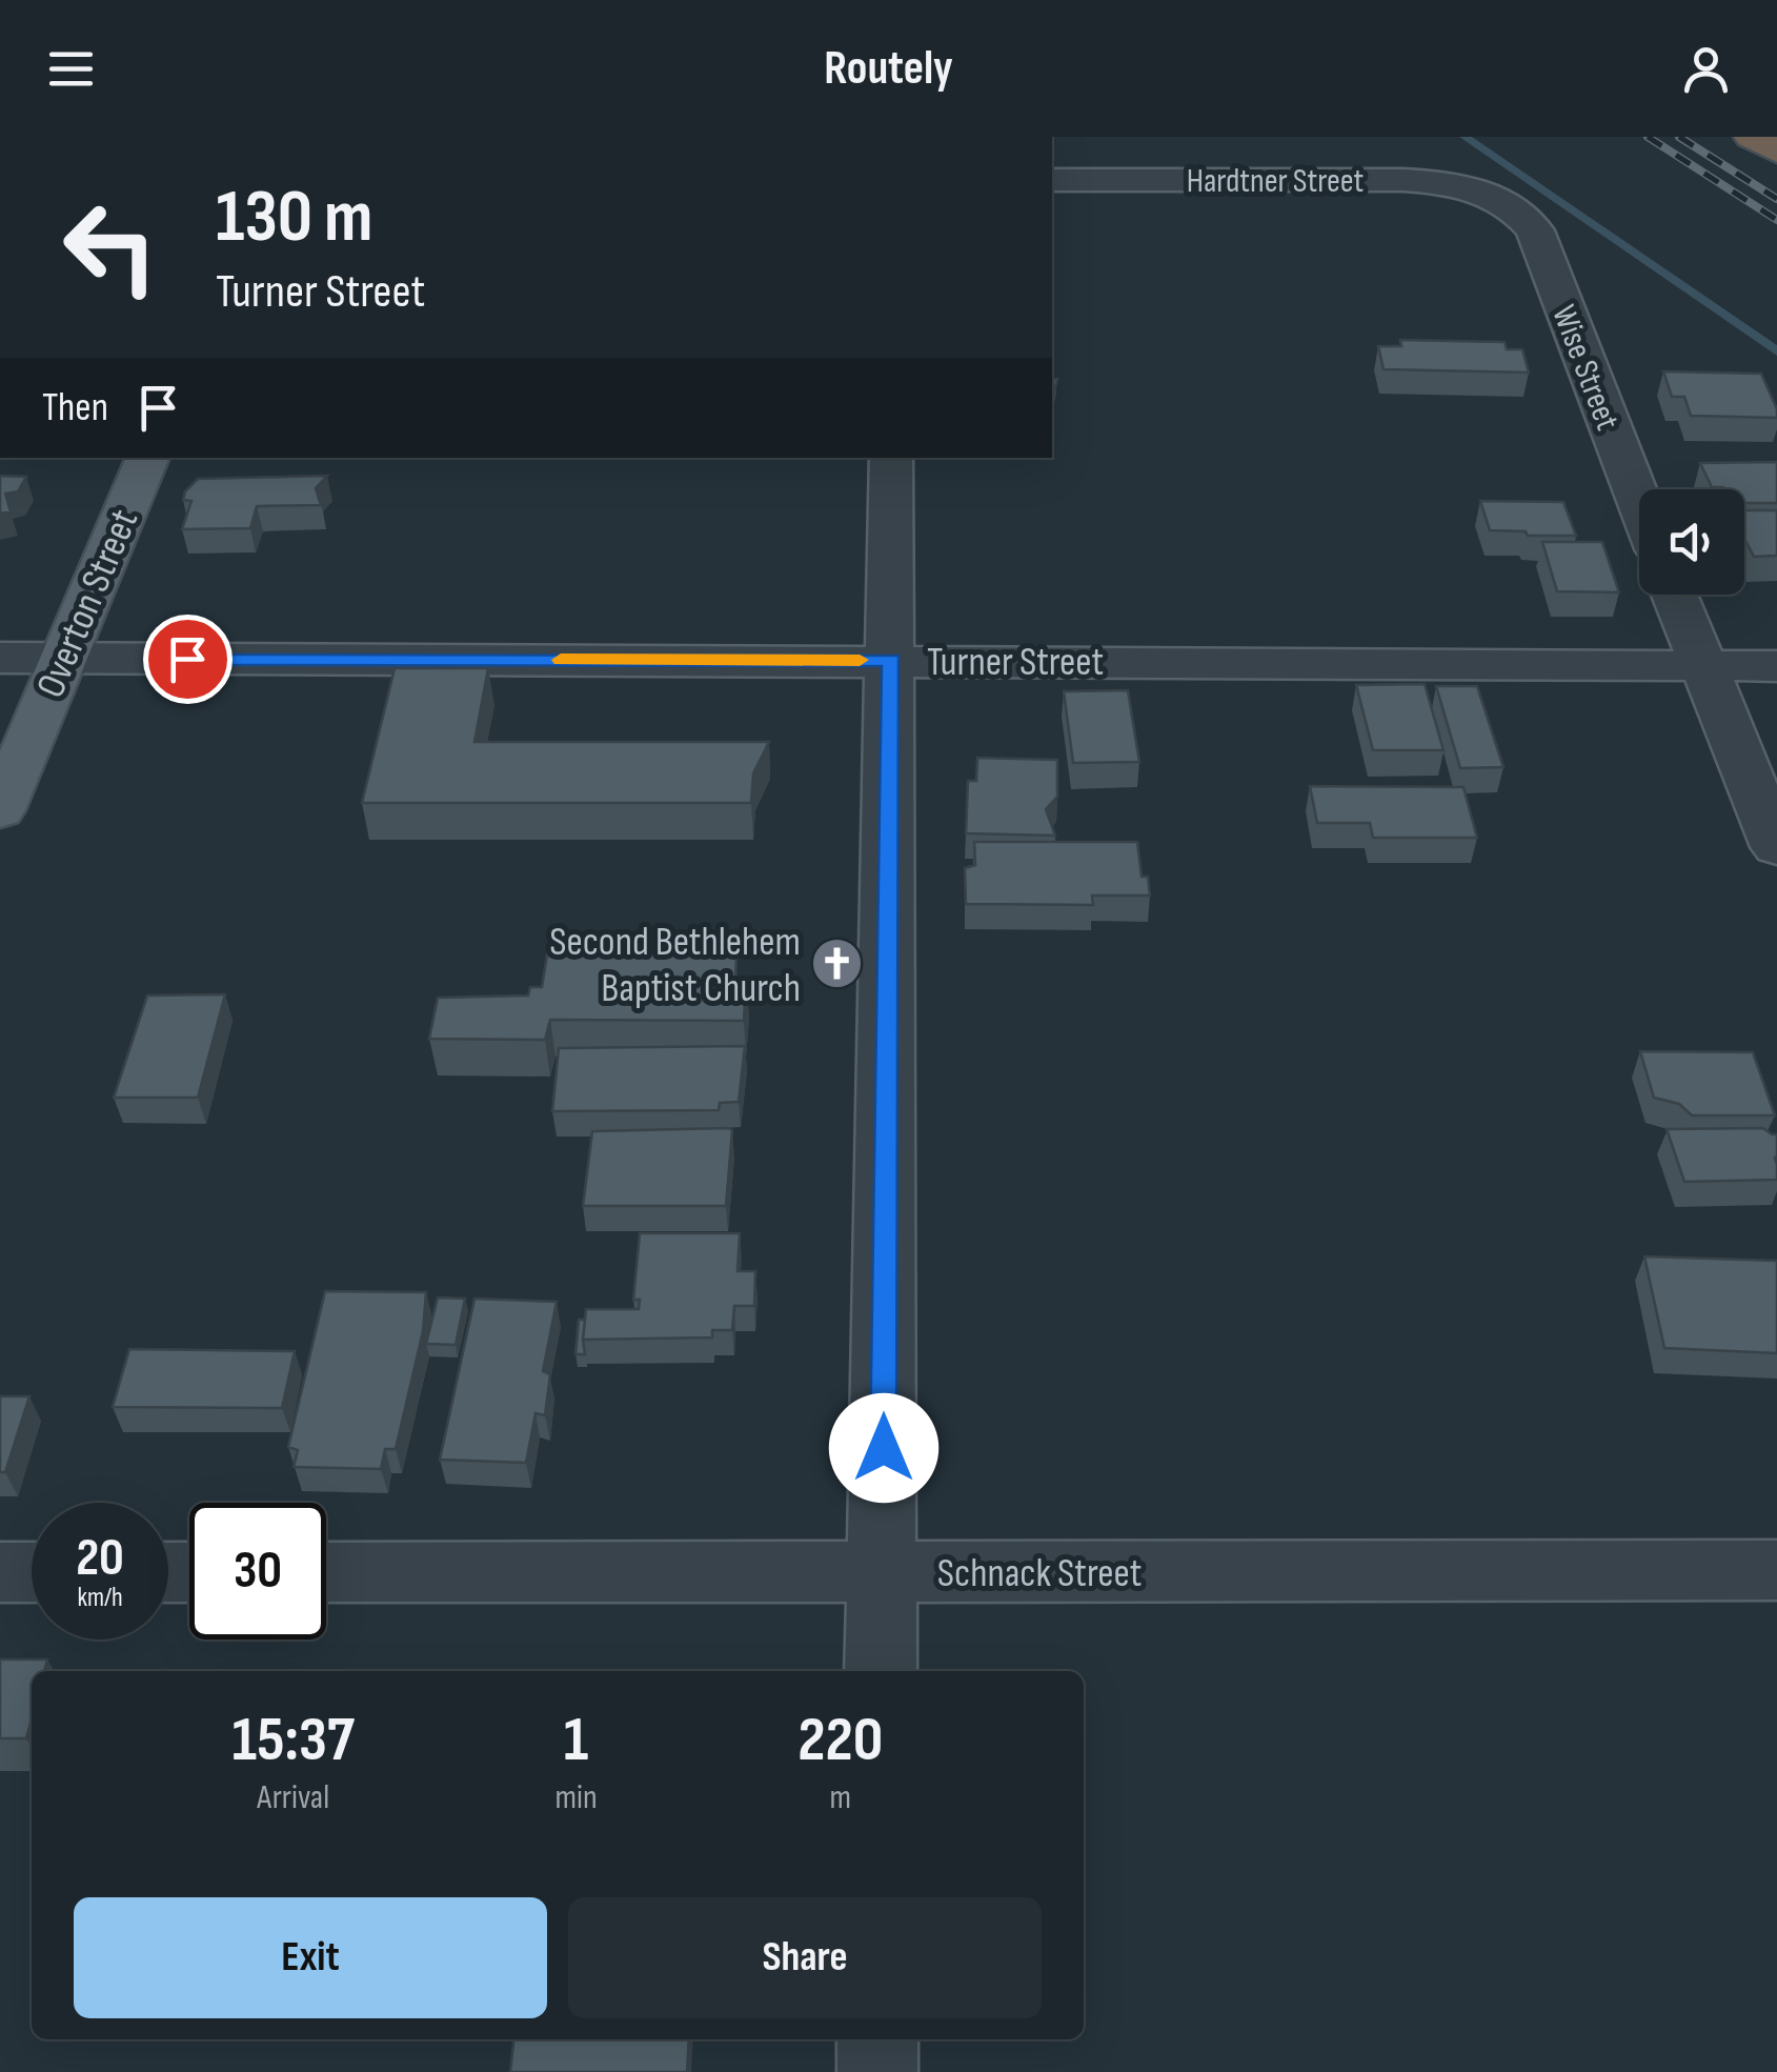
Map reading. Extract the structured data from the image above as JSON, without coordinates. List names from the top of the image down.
{
  "streets": {
    "main road": ["Overton Street"],
    "street": [
      "Hardtner Street",
      "Wise Street",
      "Turner Street",
      "Schnack Street"
    ]
  },
  "crossings": [
    ["Hardtner Street", "Wise Street"],
    ["Overton Street", "Turner Street"]
  ],
  "places": {
    "church": ["Second Bethlehem Baptist Church"]
  },
  "page": {
    "header": "Routely",
    "turn": ["130 m", "Turner Street"],
    "then": "Then",
    "speed": "20 km/h",
    "limit": "30",
    "eta": [
      "15:37",
      "Arrival",
      "1",
      "min",
      "220",
      "m"
    ],
    "buttons": ["Exit", "Share"]
  }
}
